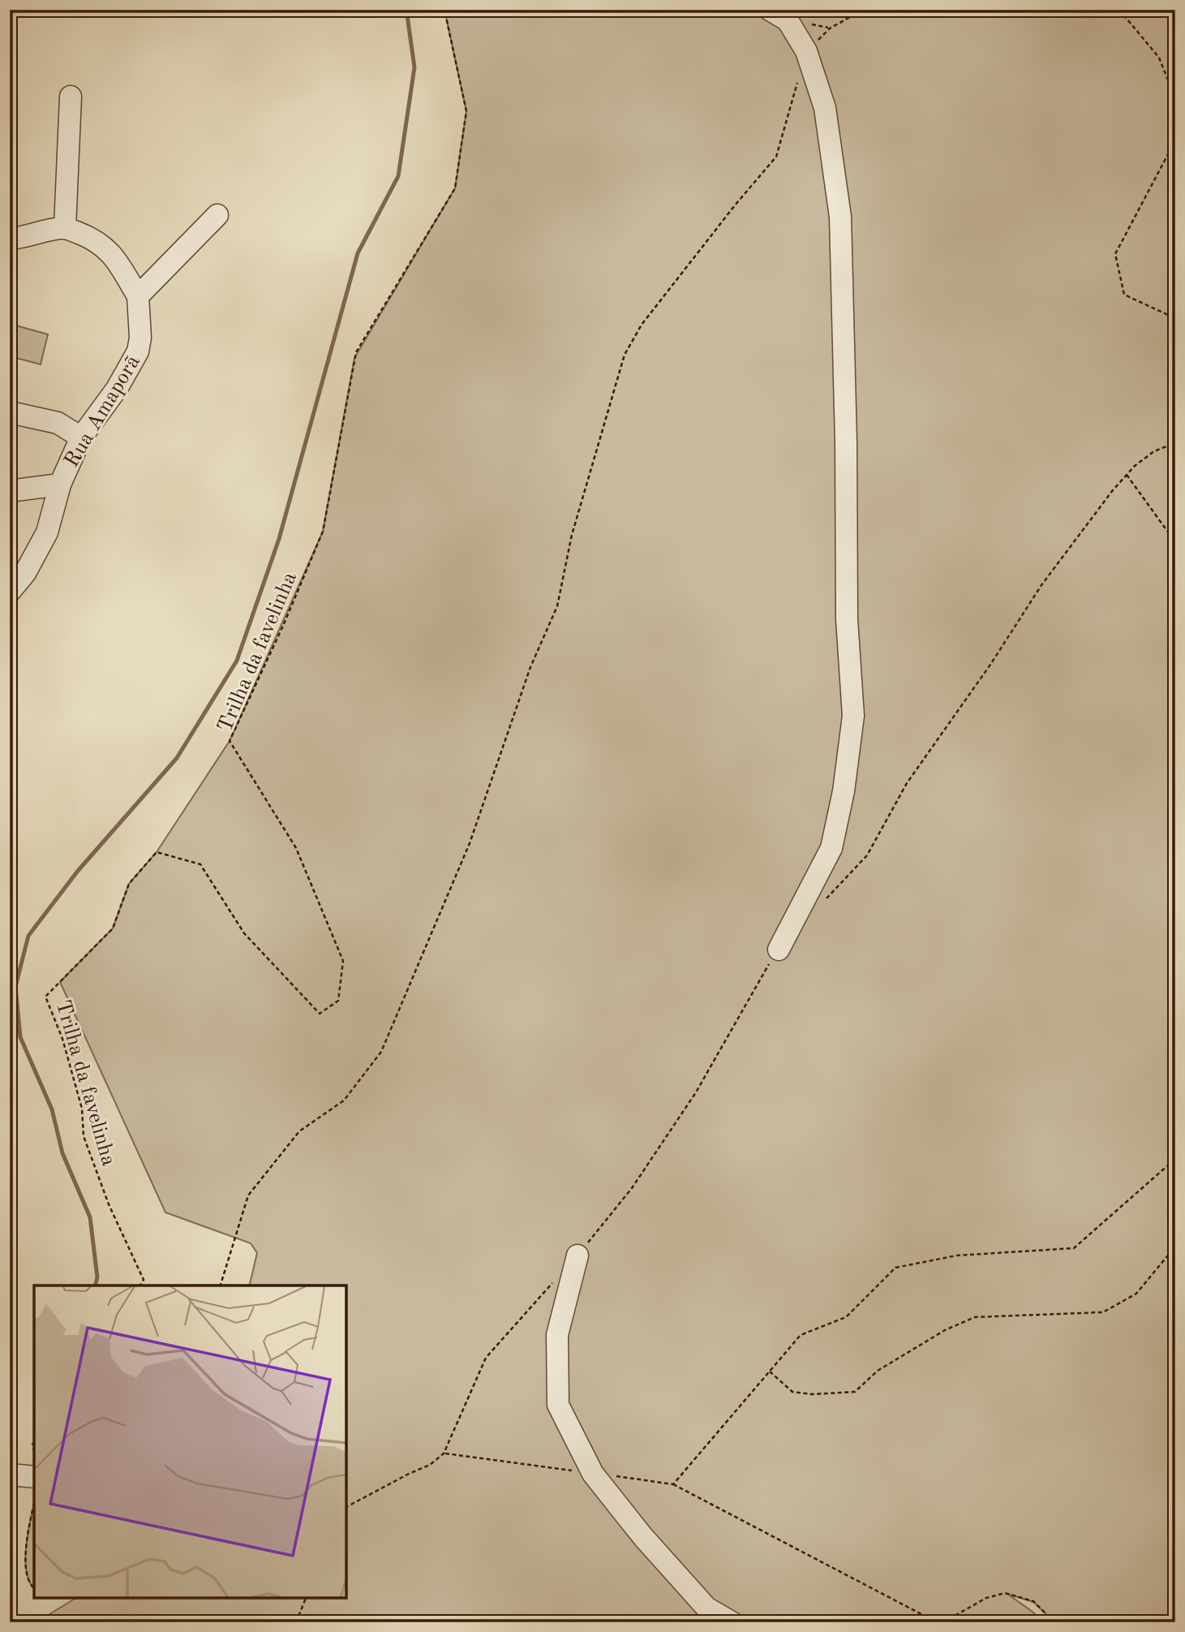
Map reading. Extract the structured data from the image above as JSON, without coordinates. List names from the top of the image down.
{
  "streets": {
    "street": ["Rua Amaporã"],
    "path": ["Trilha da favelinha"]
  }
}
